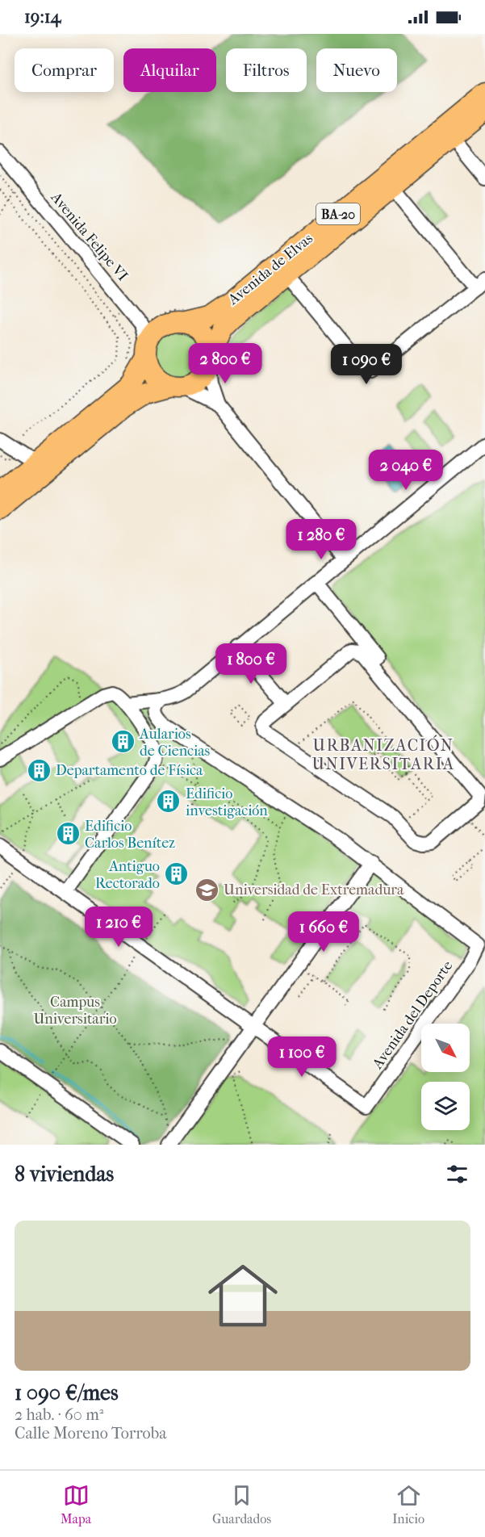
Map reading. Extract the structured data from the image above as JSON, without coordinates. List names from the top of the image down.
{
  "streets": {
    "highway": ["BA-20", "Avenida de Elvas"],
    "street": ["Avenida Felipe VI", "Avenida del Deporte"]
  },
  "crossings": [
    ["Avenida Felipe VI", "Avenida de Elvas"]
  ],
  "districts": ["URBANIZACIÓN UNIVERSITARIA"],
  "parks": ["Campus Universitario"],
  "places": {
    "building": [
      "Aularios de Ciencias",
      "Departamento de Física",
      "Edificio investigación",
      "Edificio Carlos Benítez",
      "Antiguo Rectorado"
    ],
    "school or university": ["Universidad de Extremadura"]
  },
  "north": "bottom right",
  "page": {
    "status": "19:14",
    "chip": [
      "Comprar",
      "Alquilar",
      "Filtros",
      "Nuevo"
    ],
    "price": [
      "2 800 €",
      "1 090 €",
      "2 040 €",
      "1 280 €",
      "1 800 €",
      "1 210 €",
      "1 660 €",
      "1 100 €"
    ],
    "heading": "8 viviendas",
    "list": [
      {
        "name": "1 090 €/mes",
        "note": "2 hab. · 60 m² · Calle Moreno Torroba"
      }
    ],
    "tabs": ["Mapa", "Guardados", "Inicio"]
  }
}
